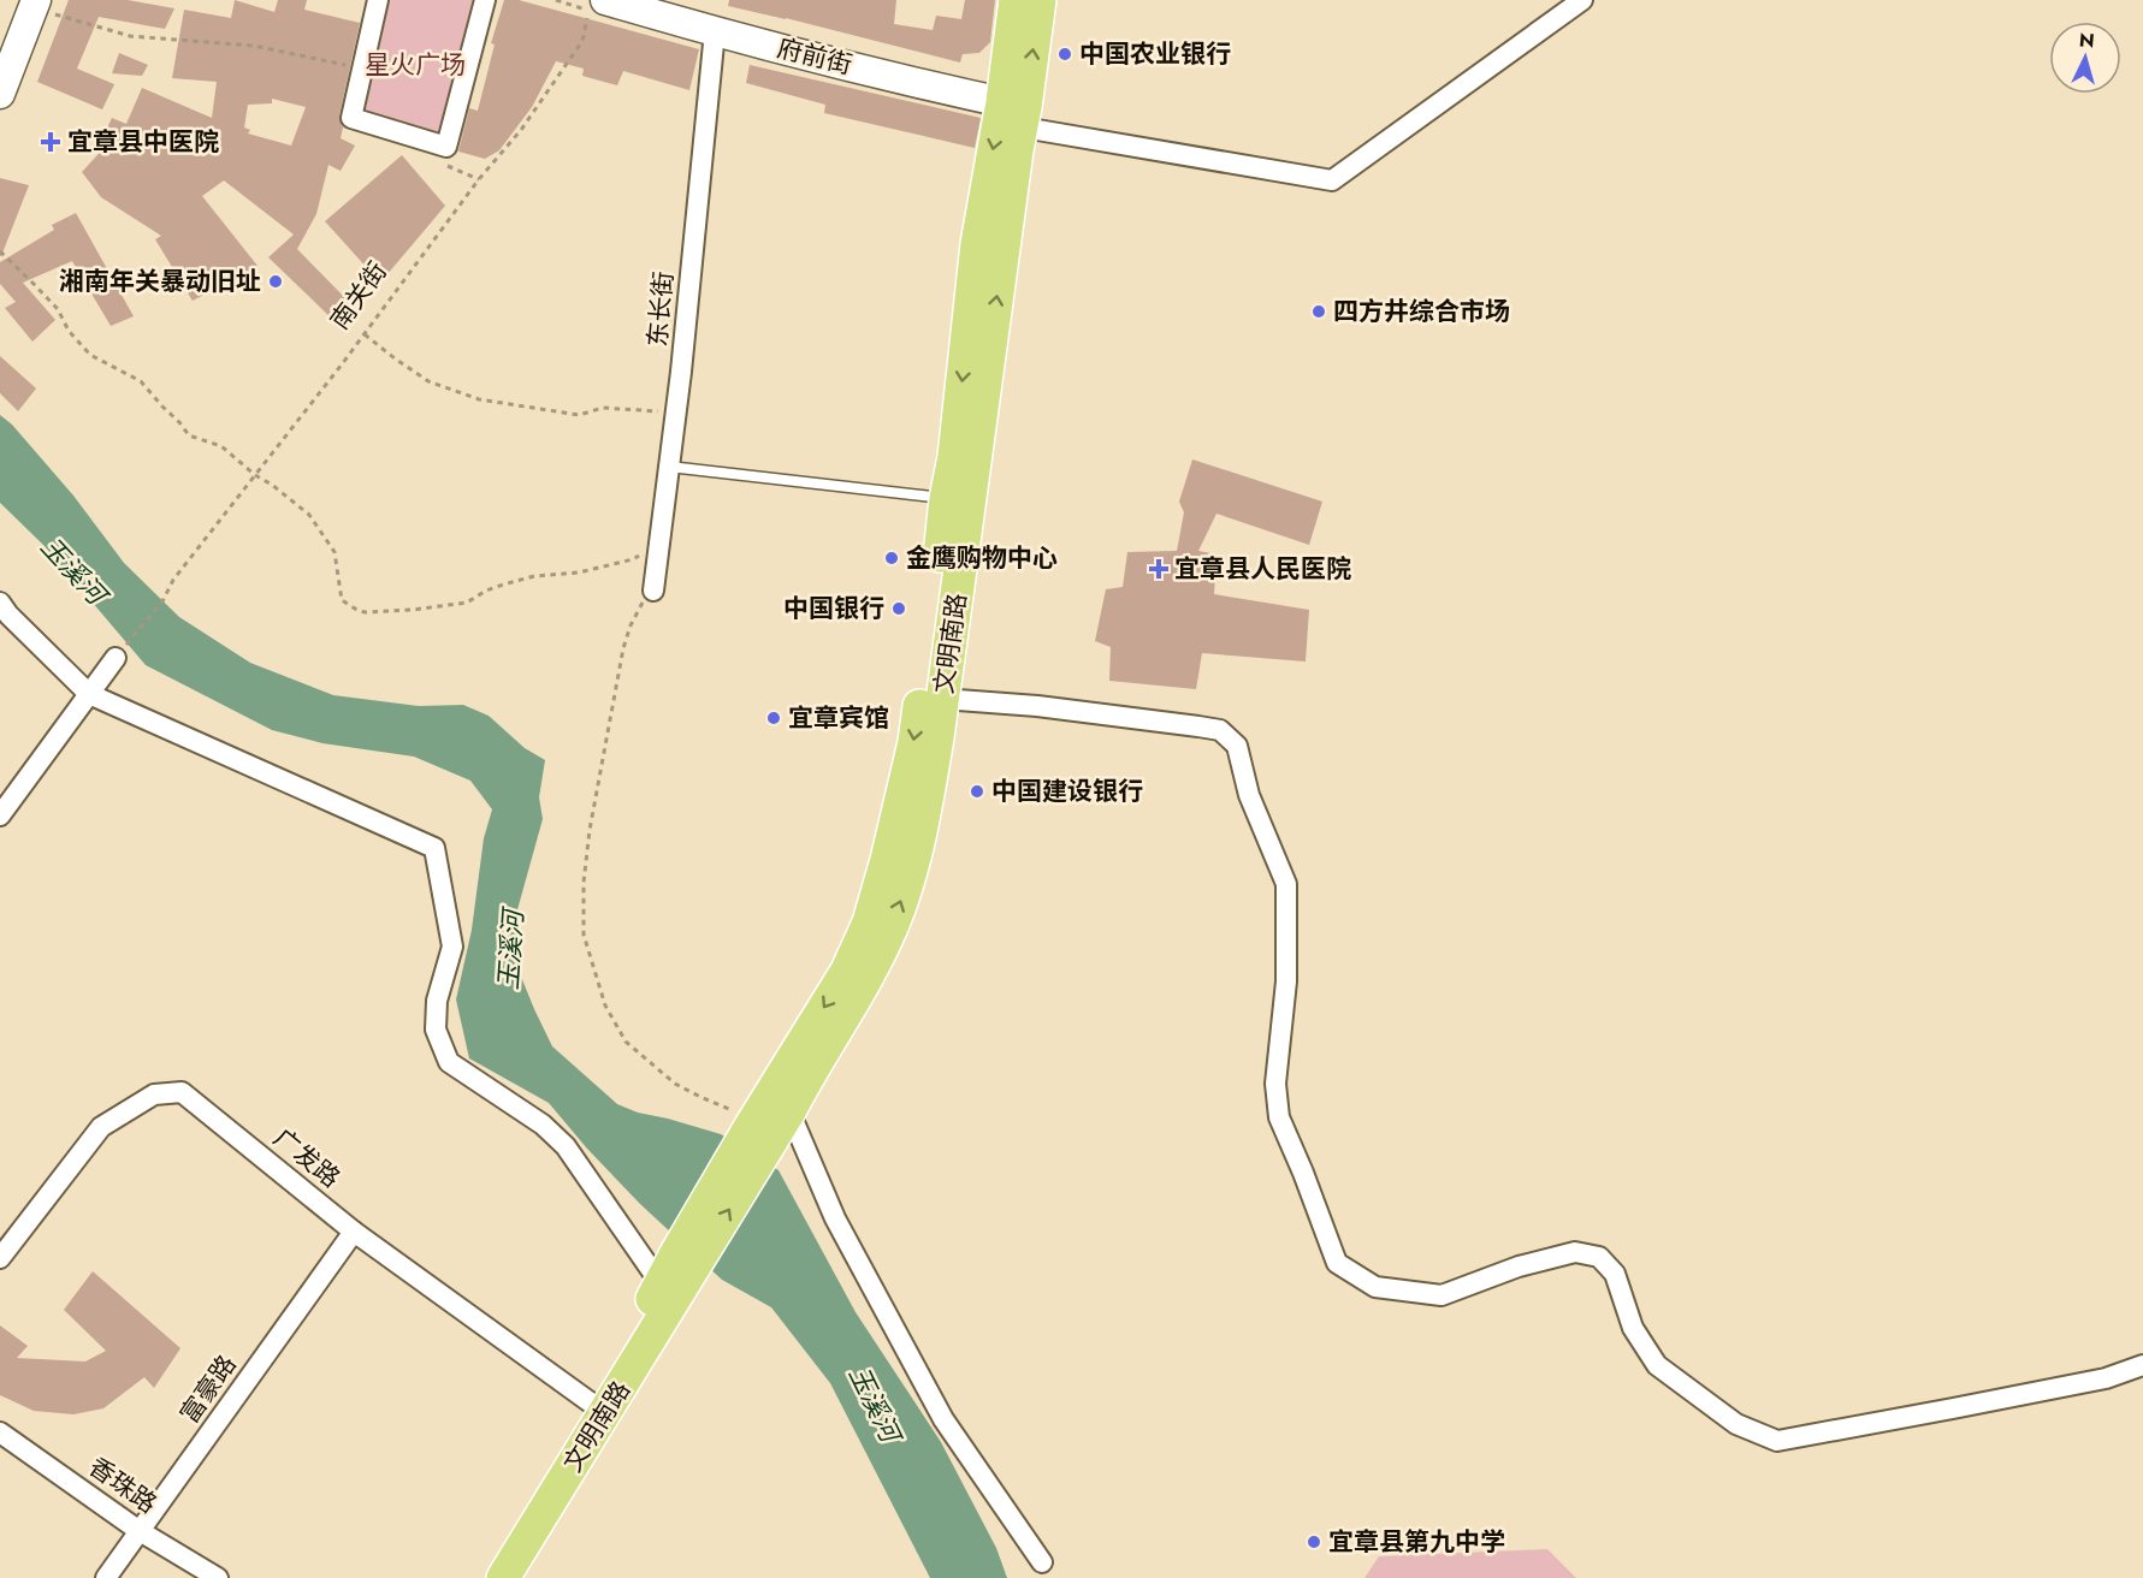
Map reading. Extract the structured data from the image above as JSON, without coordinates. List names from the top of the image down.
{
  "streets": {
    "main road": ["文明南路"],
    "street": [
      "府前街",
      "东长街",
      "广发路",
      "富豪路",
      "香珠路"
    ],
    "path": ["南关街"]
  },
  "crossings": [
    ["府前街", "南关街"],
    ["府前街", "东长街"],
    ["府前街", "文明南路"],
    ["文明南路", "广发路"],
    ["广发路", "富豪路"],
    ["富豪路", "香珠路"]
  ],
  "water": ["玉溪河"],
  "parks": ["星火广场"],
  "places": {
    "other": [
      "中国农业银行",
      "湘南年关暴动旧址",
      "四方井综合市场",
      "金鹰购物中心",
      "中国银行",
      "宜章宾馆",
      "中国建设银行",
      "宜章县第九中学"
    ],
    "health": ["宜章县中医院", "宜章县人民医院"]
  },
  "north": "top"
}
